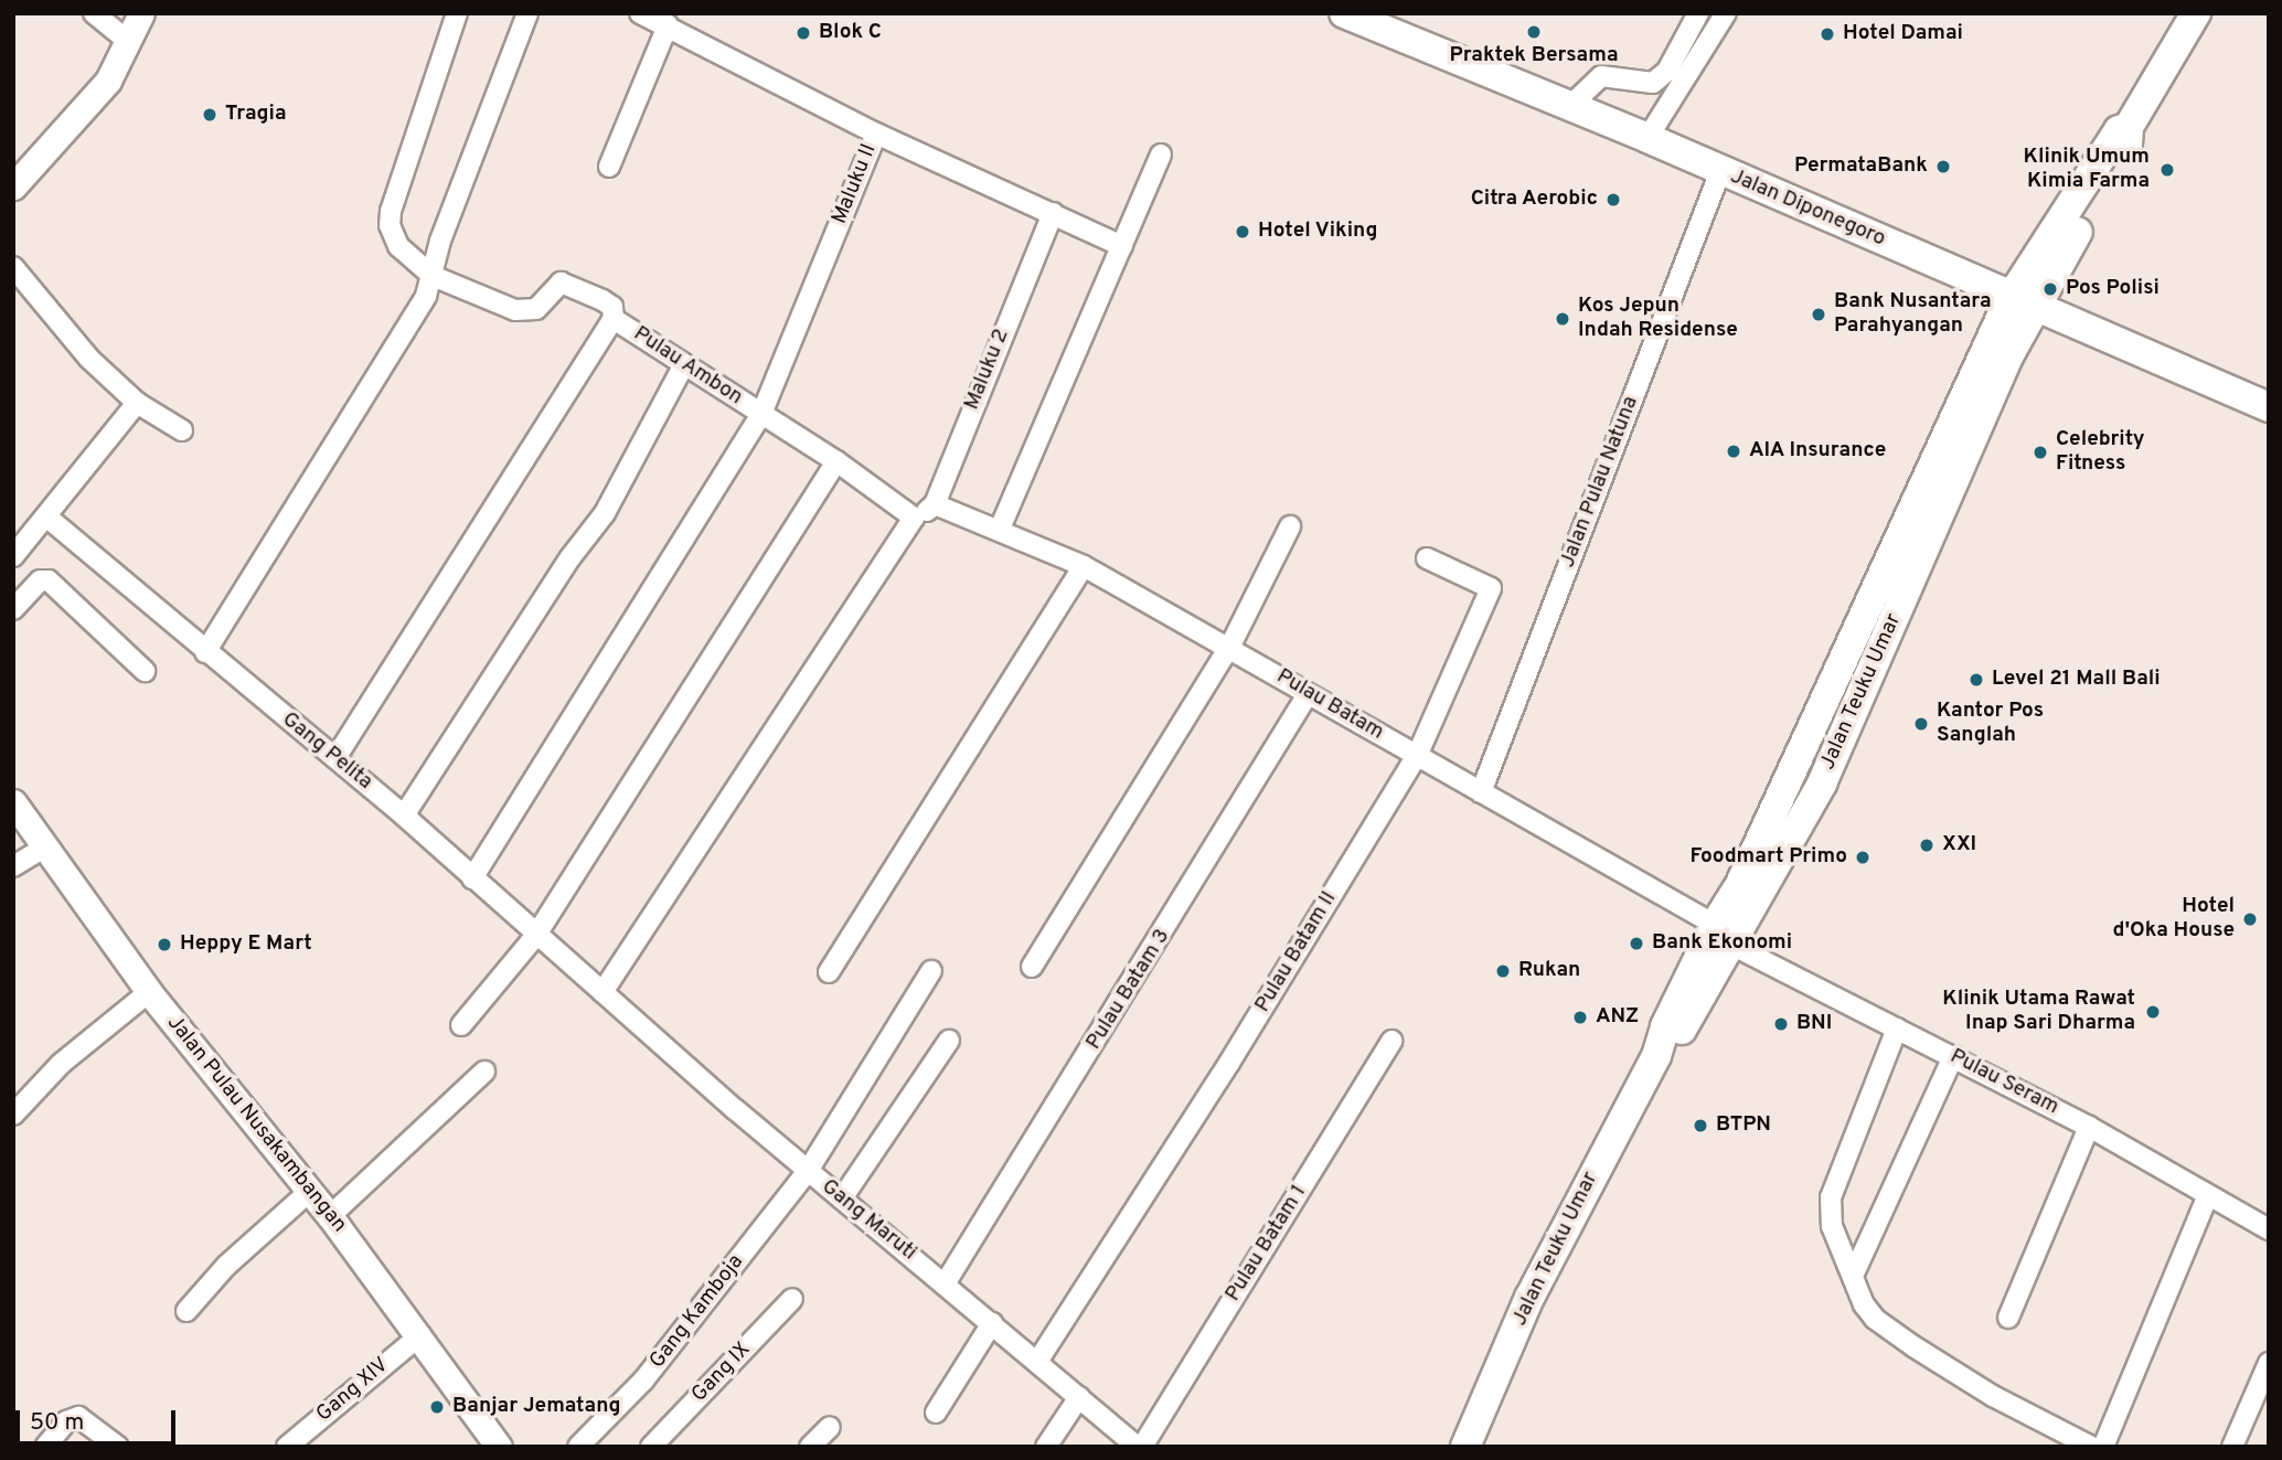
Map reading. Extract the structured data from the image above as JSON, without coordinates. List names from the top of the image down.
{
  "streets": {
    "main road": ["Jalan Diponegoro", "Jalan Teuku Umar"],
    "street": [
      "Maluku II",
      "Pulau Ambon",
      "Maluku 2",
      "Jalan Pulau Natuna",
      "Pulau Batam",
      "Gang Pelita",
      "Pulau Batam II",
      "Pulau Batam 3",
      "Pulau Seram",
      "Jalan Pulau Nusakambangan",
      "Gang Maruti",
      "Pulau Batam 1",
      "Gang Kamboja",
      "Gang IX",
      "Gang XIV"
    ]
  },
  "crossings": [
    ["Maluku II", "Pulau Ambon"],
    ["Maluku II", "Maluku 2"],
    ["Maluku II", "Gang Pelita"],
    ["Jalan Diponegoro", "Jalan Pulau Natuna"],
    ["Jalan Diponegoro", "Jalan Teuku Umar"],
    ["Maluku 2", "Pulau Batam"],
    ["Jalan Pulau Natuna", "Pulau Batam"],
    ["Jalan Teuku Umar", "Pulau Batam"],
    ["Jalan Teuku Umar", "Pulau Seram"],
    ["Pulau Batam", "Pulau Batam II"],
    ["Pulau Batam", "Pulau Batam 3"],
    ["Pulau Batam", "Pulau Seram"],
    ["Gang Pelita", "Gang Maruti"],
    ["Pulau Batam II", "Gang Maruti"],
    ["Pulau Batam 3", "Gang Maruti"],
    ["Jalan Pulau Nusakambangan", "Gang XIV"],
    ["Gang Maruti", "Pulau Batam 1"],
    ["Gang Maruti", "Gang Kamboja"]
  ],
  "places": [
    "Praktek Bersama",
    "Blok C",
    "Hotel Damai",
    "Tragia",
    "PermataBank",
    "Klinik Umum Kimia Farma",
    "Citra Aerobic",
    "Hotel Viking",
    "Pos Polisi",
    "Bank Nusantara Parahyangan",
    "Kos Jepun Indah Residense",
    "AIA Insurance",
    "Celebrity Fitness",
    "Level 21 Mall Bali",
    "Kantor Pos Sanglah",
    "XXI",
    "Foodmart Primo",
    "Hotel d'Oka House",
    "Bank Ekonomi",
    "Heppy E Mart",
    "Rukan",
    "Klinik Utama Rawat Inap Sari Dharma",
    "ANZ",
    "BNI",
    "BTPN",
    "Banjar Jematang"
  ],
  "scale_bar": "50 m"
}
